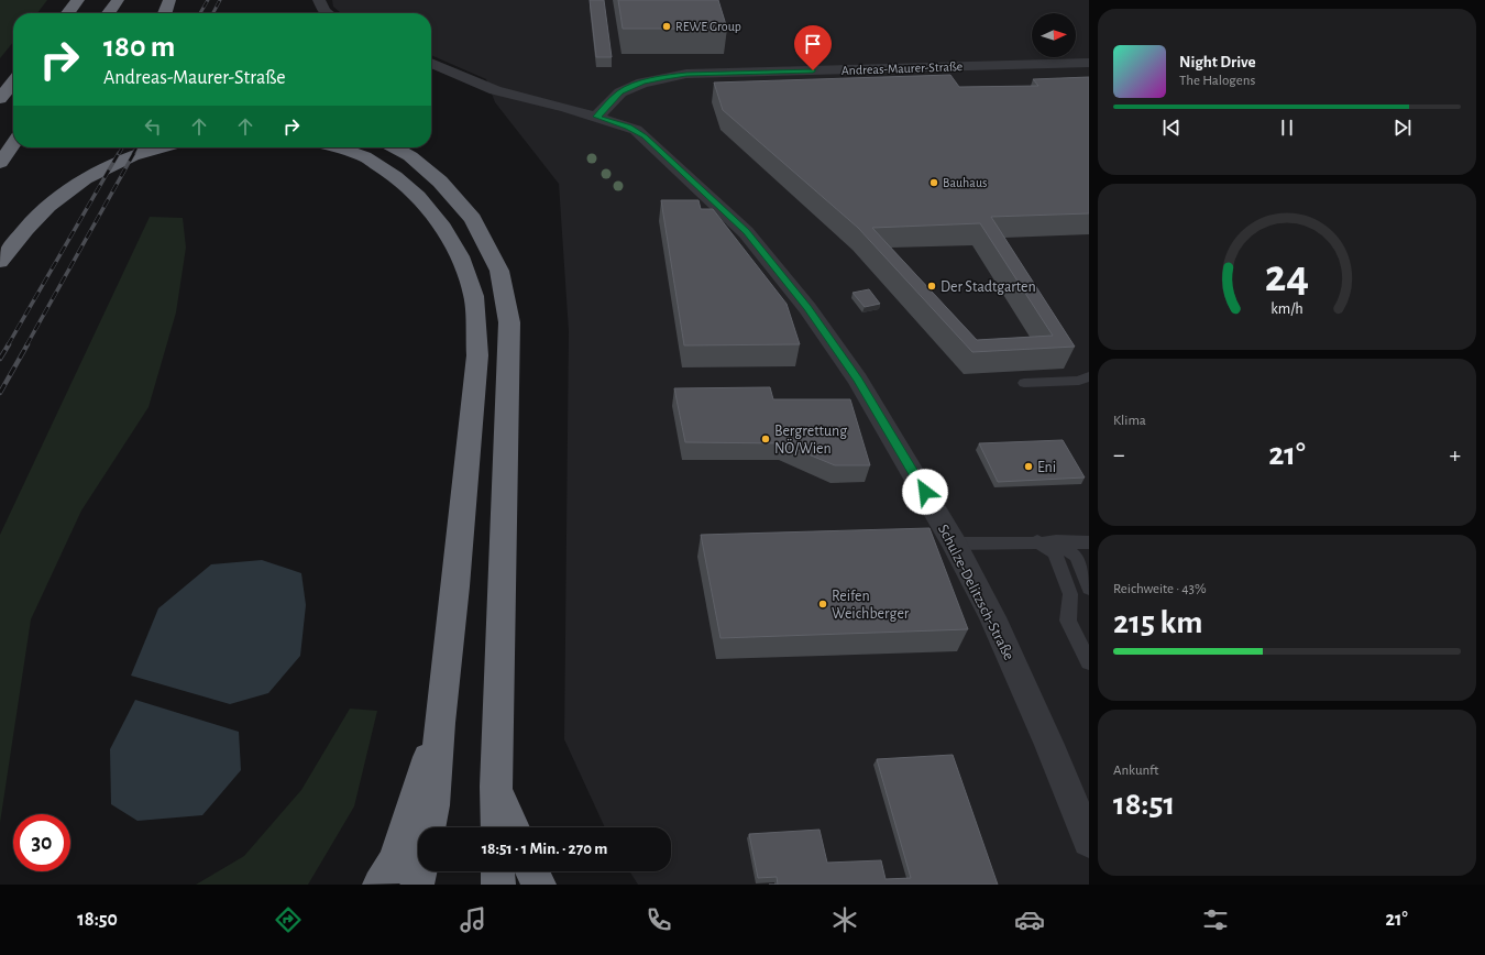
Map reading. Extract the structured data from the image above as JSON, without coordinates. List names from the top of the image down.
{
  "streets": {
    "street": ["Andreas-Maurer-Straße", "Schulze-Delitzsch-Straße"]
  },
  "crossings": [
    ["Andreas-Maurer-Straße", "Schulze-Delitzsch-Straße"]
  ],
  "places": [
    "REWE Group",
    "Bauhaus",
    "Der Stadtgarten",
    "Bergrettung NÖ/Wien",
    "Eni",
    "Reifen Weichberger"
  ],
  "north": "right",
  "page": {
    "turn": ["180 m", "Andreas-Maurer-Straße"],
    "song": ["Night Drive", "The Halogens"],
    "tile": [
      "Klima",
      ["Reichweite · 43%", "215 km"],
      ["Ankunft", "18:51"]
    ],
    "heat": ["−", "21°", "+"],
    "limit": "30",
    "trip": "18:51 · 1 Min. · 270 m",
    "tabs": ["18:50", "21°"],
    "gauge": ["24", "km/h"]
  }
}
